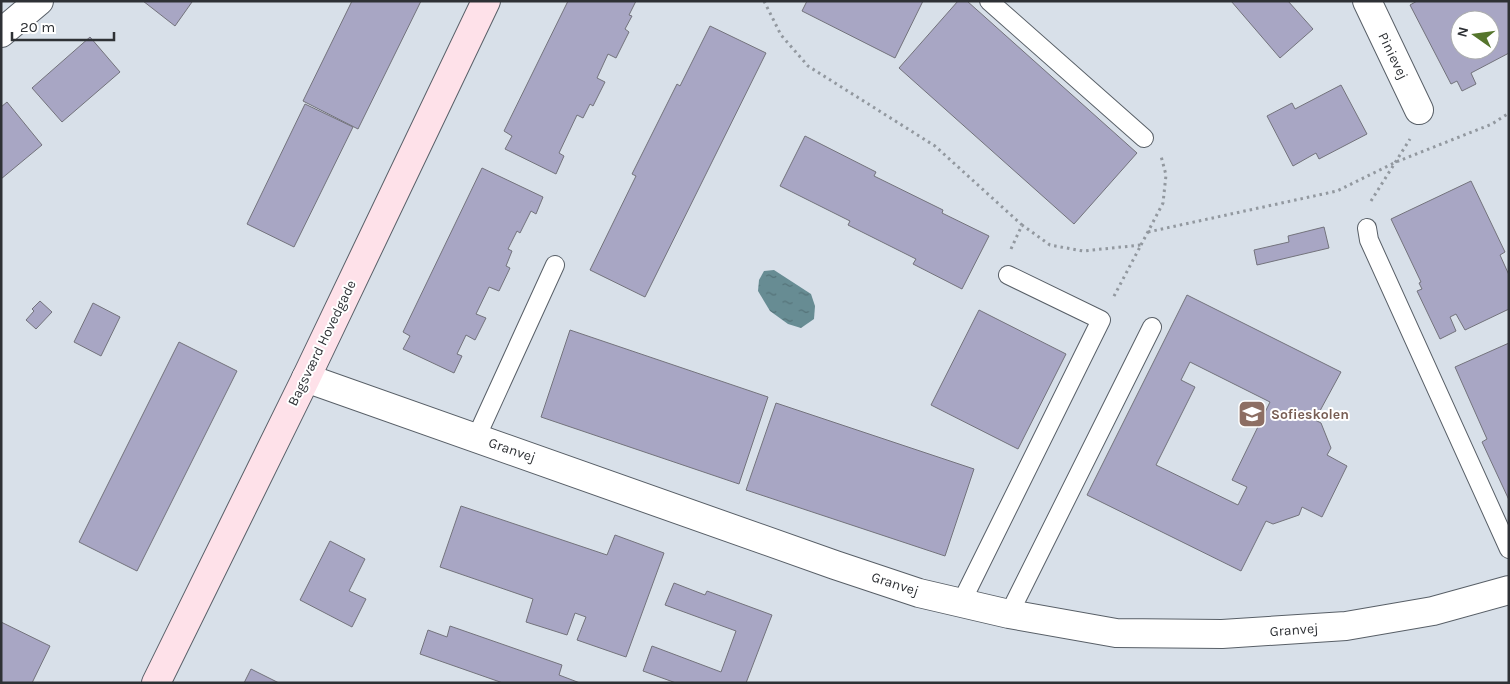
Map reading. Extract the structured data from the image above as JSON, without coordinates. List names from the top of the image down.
{
  "streets": {
    "street": ["Pinievej", "Bagsværd Hovedgade", "Granvej"]
  },
  "crossings": [
    ["Bagsværd Hovedgade", "Granvej"]
  ],
  "places": {
    "school or university": ["Sofieskolen"]
  },
  "scale_bar": "20 m",
  "north": "left"
}
